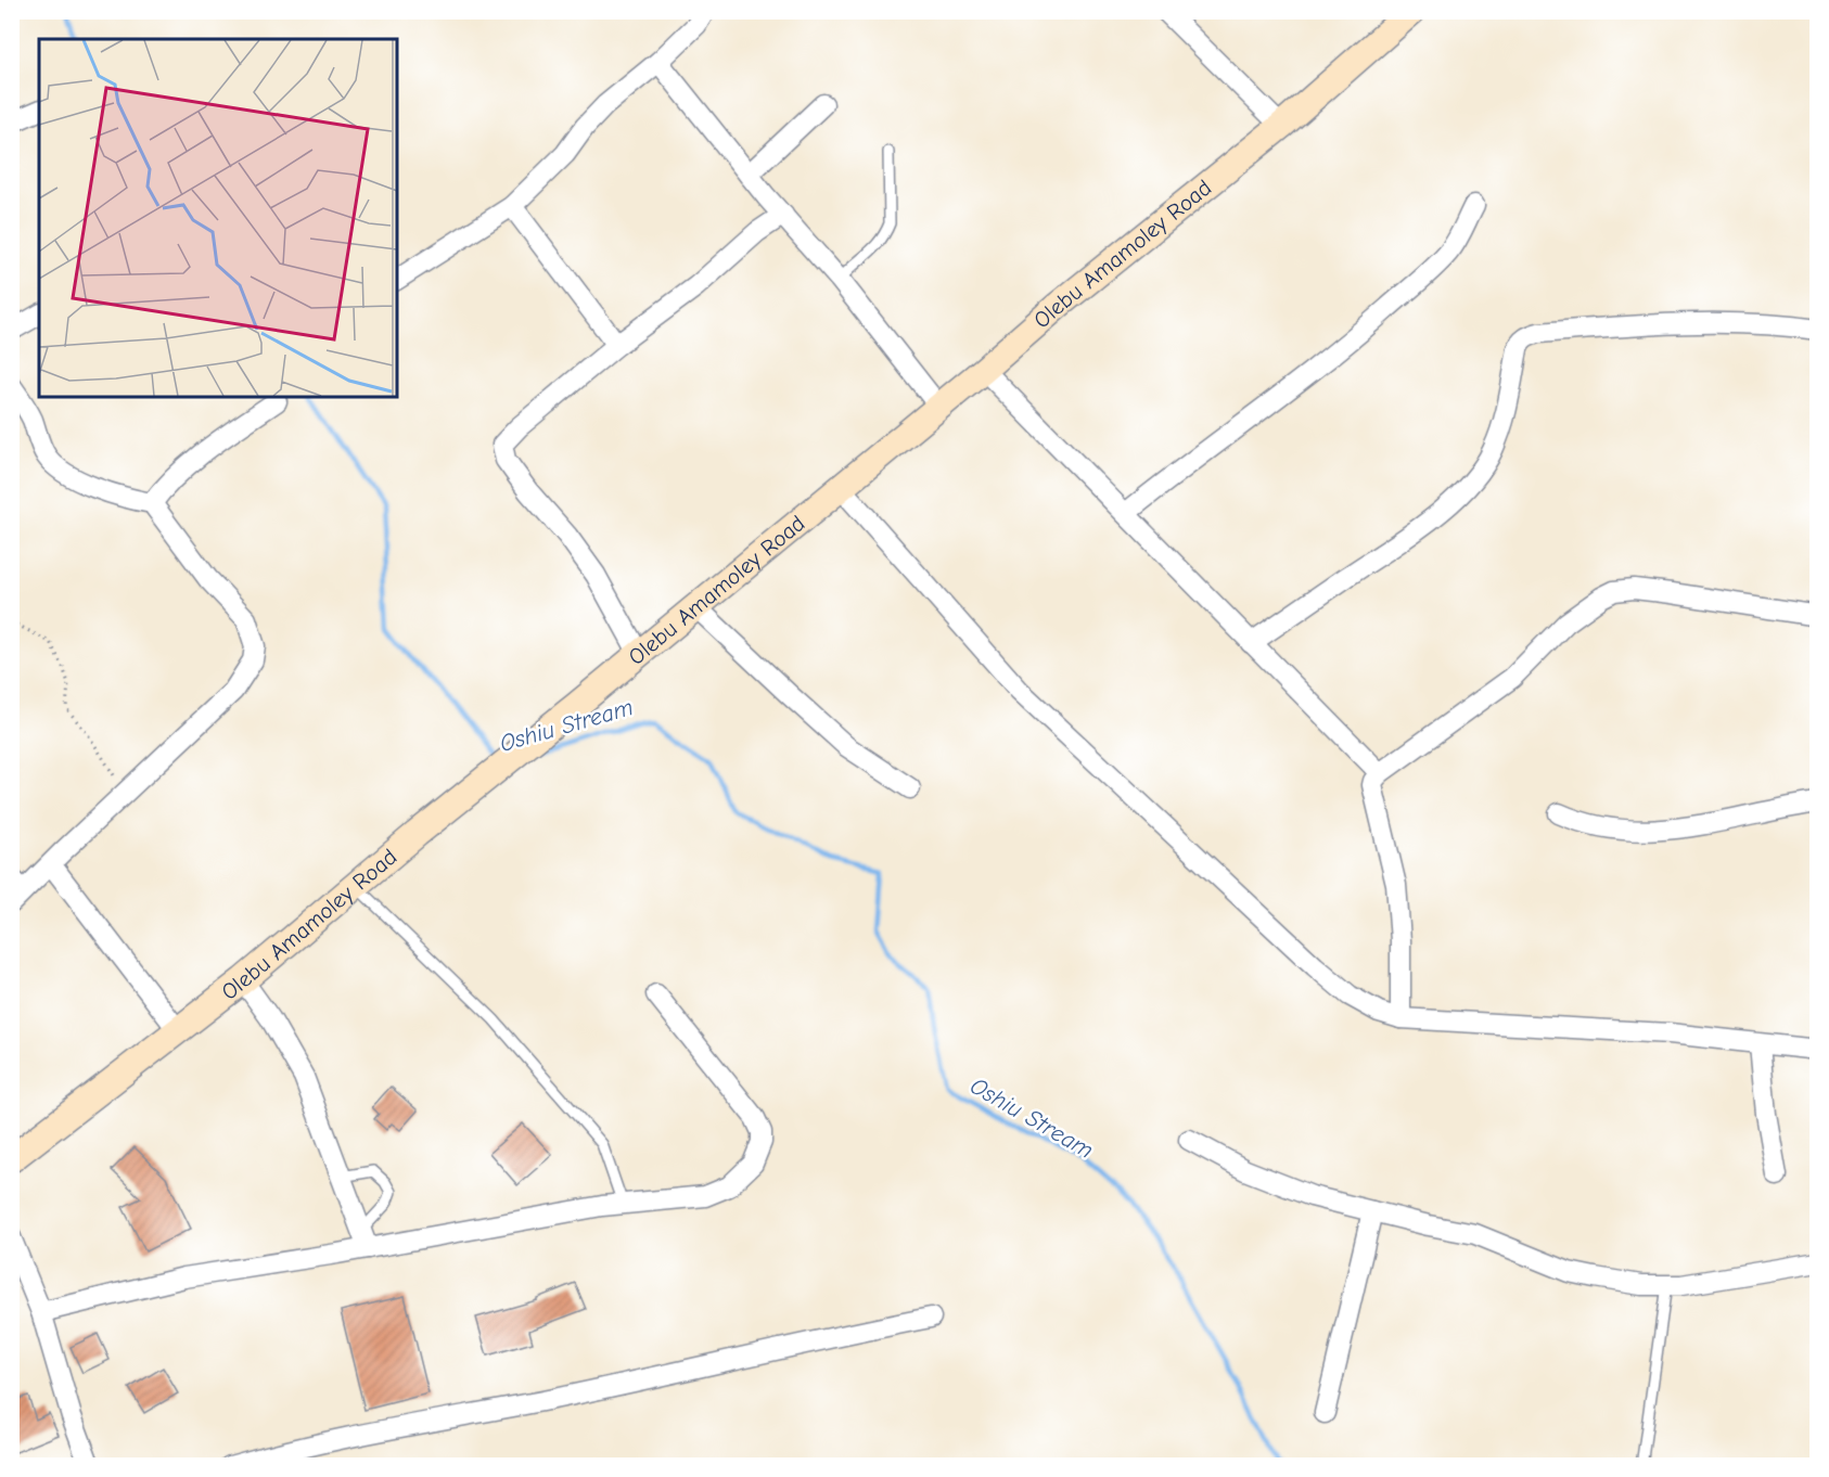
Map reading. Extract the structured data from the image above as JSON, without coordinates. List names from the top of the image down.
{
  "streets": {
    "street": ["Olebu Amamoley Road"]
  },
  "water": ["Oshiu Stream"]
}
